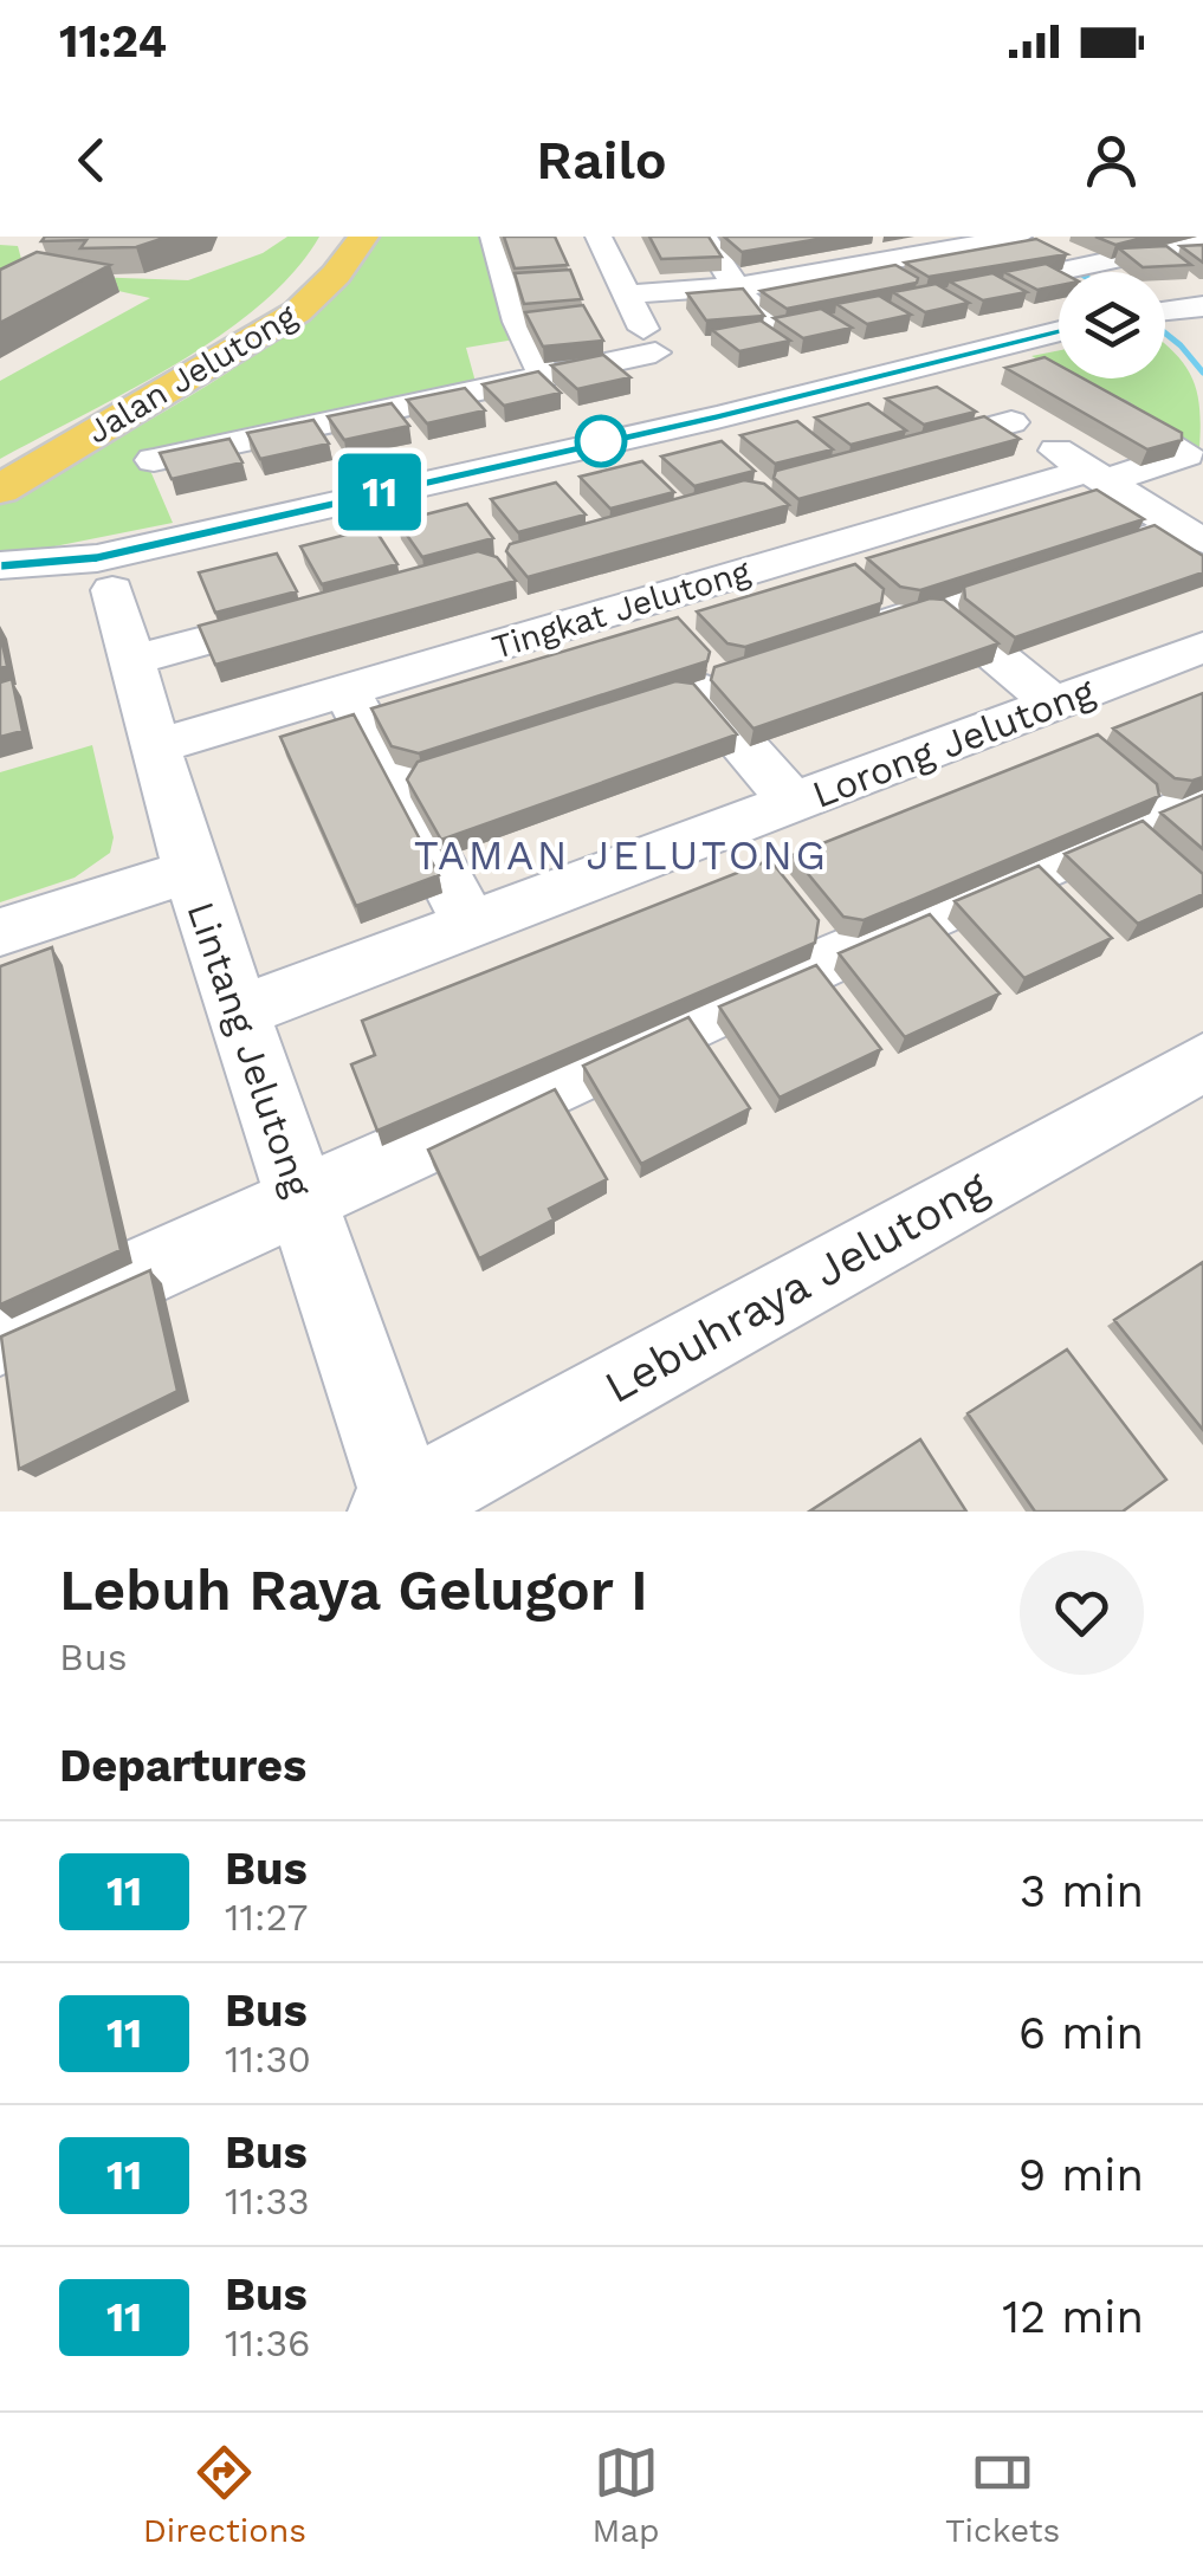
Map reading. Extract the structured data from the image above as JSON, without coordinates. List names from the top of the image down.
{
  "streets": {
    "main road": ["Jalan Jelutong"],
    "street": [
      "Tingkat Jelutong",
      "Lorong Jelutong",
      "Lintang Jelutong",
      "Lebuhraya Jelutong"
    ]
  },
  "crossings": [
    ["Tingkat Jelutong", "Lintang Jelutong"],
    ["Lorong Jelutong", "Lintang Jelutong"],
    ["Lintang Jelutong", "Lebuhraya Jelutong"]
  ],
  "districts": ["TAMAN JELUTONG"],
  "lines": ["bus line 11"],
  "page": {
    "status": "11:24",
    "header": "Railo",
    "on_map": "11",
    "heading": [
      ["Lebuh Raya Gelugor I", "Bus"],
      "Departures"
    ],
    "list": [
      {
        "mark": "11",
        "name": "Bus",
        "note": "11:27",
        "value": "3 min"
      },
      {
        "mark": "11",
        "name": "Bus",
        "note": "11:30",
        "value": "6 min"
      },
      {
        "mark": "11",
        "name": "Bus",
        "note": "11:33",
        "value": "9 min"
      },
      {
        "mark": "11",
        "name": "Bus",
        "note": "11:36",
        "value": "12 min"
      }
    ],
    "tabs": ["Directions", "Map", "Tickets"]
  }
}
